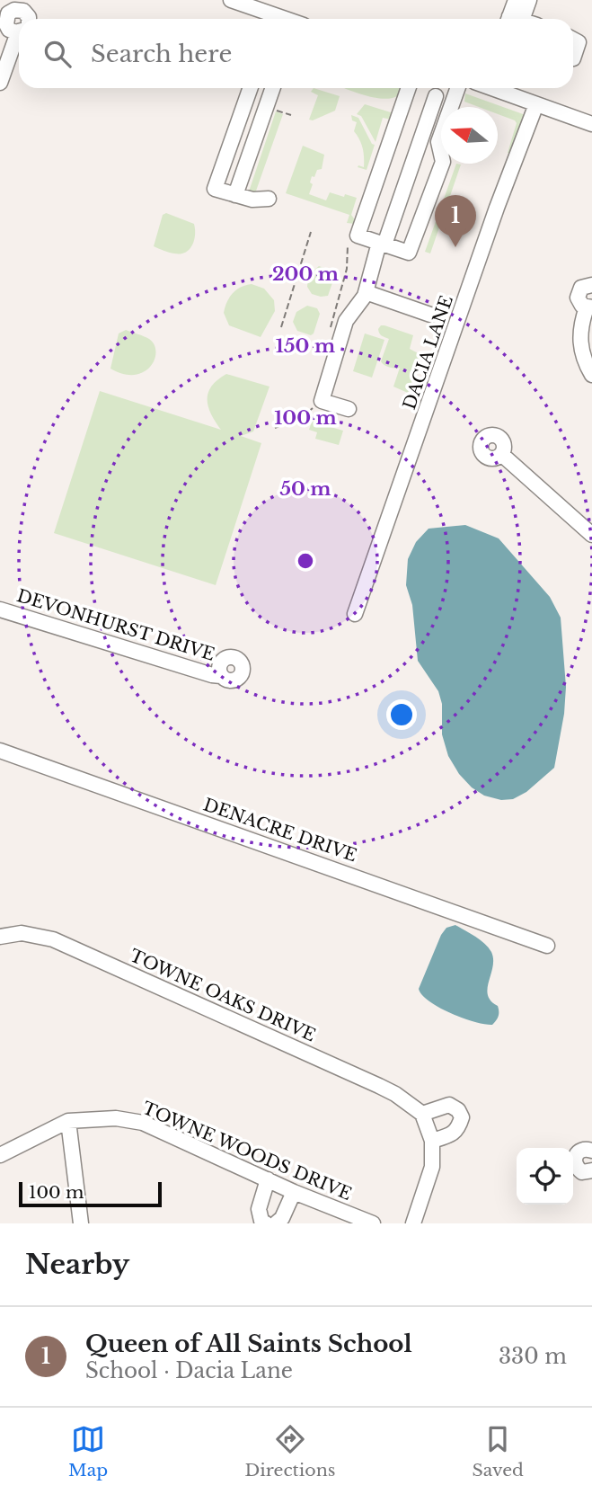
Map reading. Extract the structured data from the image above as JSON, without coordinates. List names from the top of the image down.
{
  "streets": {
    "street": [
      "DACIA LANE",
      "DEVONHURST DRIVE",
      "DENACRE DRIVE",
      "TOWNE OAKS DRIVE",
      "TOWNE WOODS DRIVE"
    ]
  },
  "scale_bar": "100 m",
  "north": "left",
  "page": {
    "search": "Search here",
    "pins": "1",
    "scale": "100 m",
    "heading": "Nearby",
    "list": [
      {
        "mark": "1",
        "name": "Queen of All Saints School",
        "note": "School · Dacia Lane",
        "value": "330 m"
      }
    ],
    "nav": ["Map", "Directions", "Saved"]
  },
  "rings": [
    "200 m",
    "150 m",
    "100 m",
    "50 m"
  ]
}
